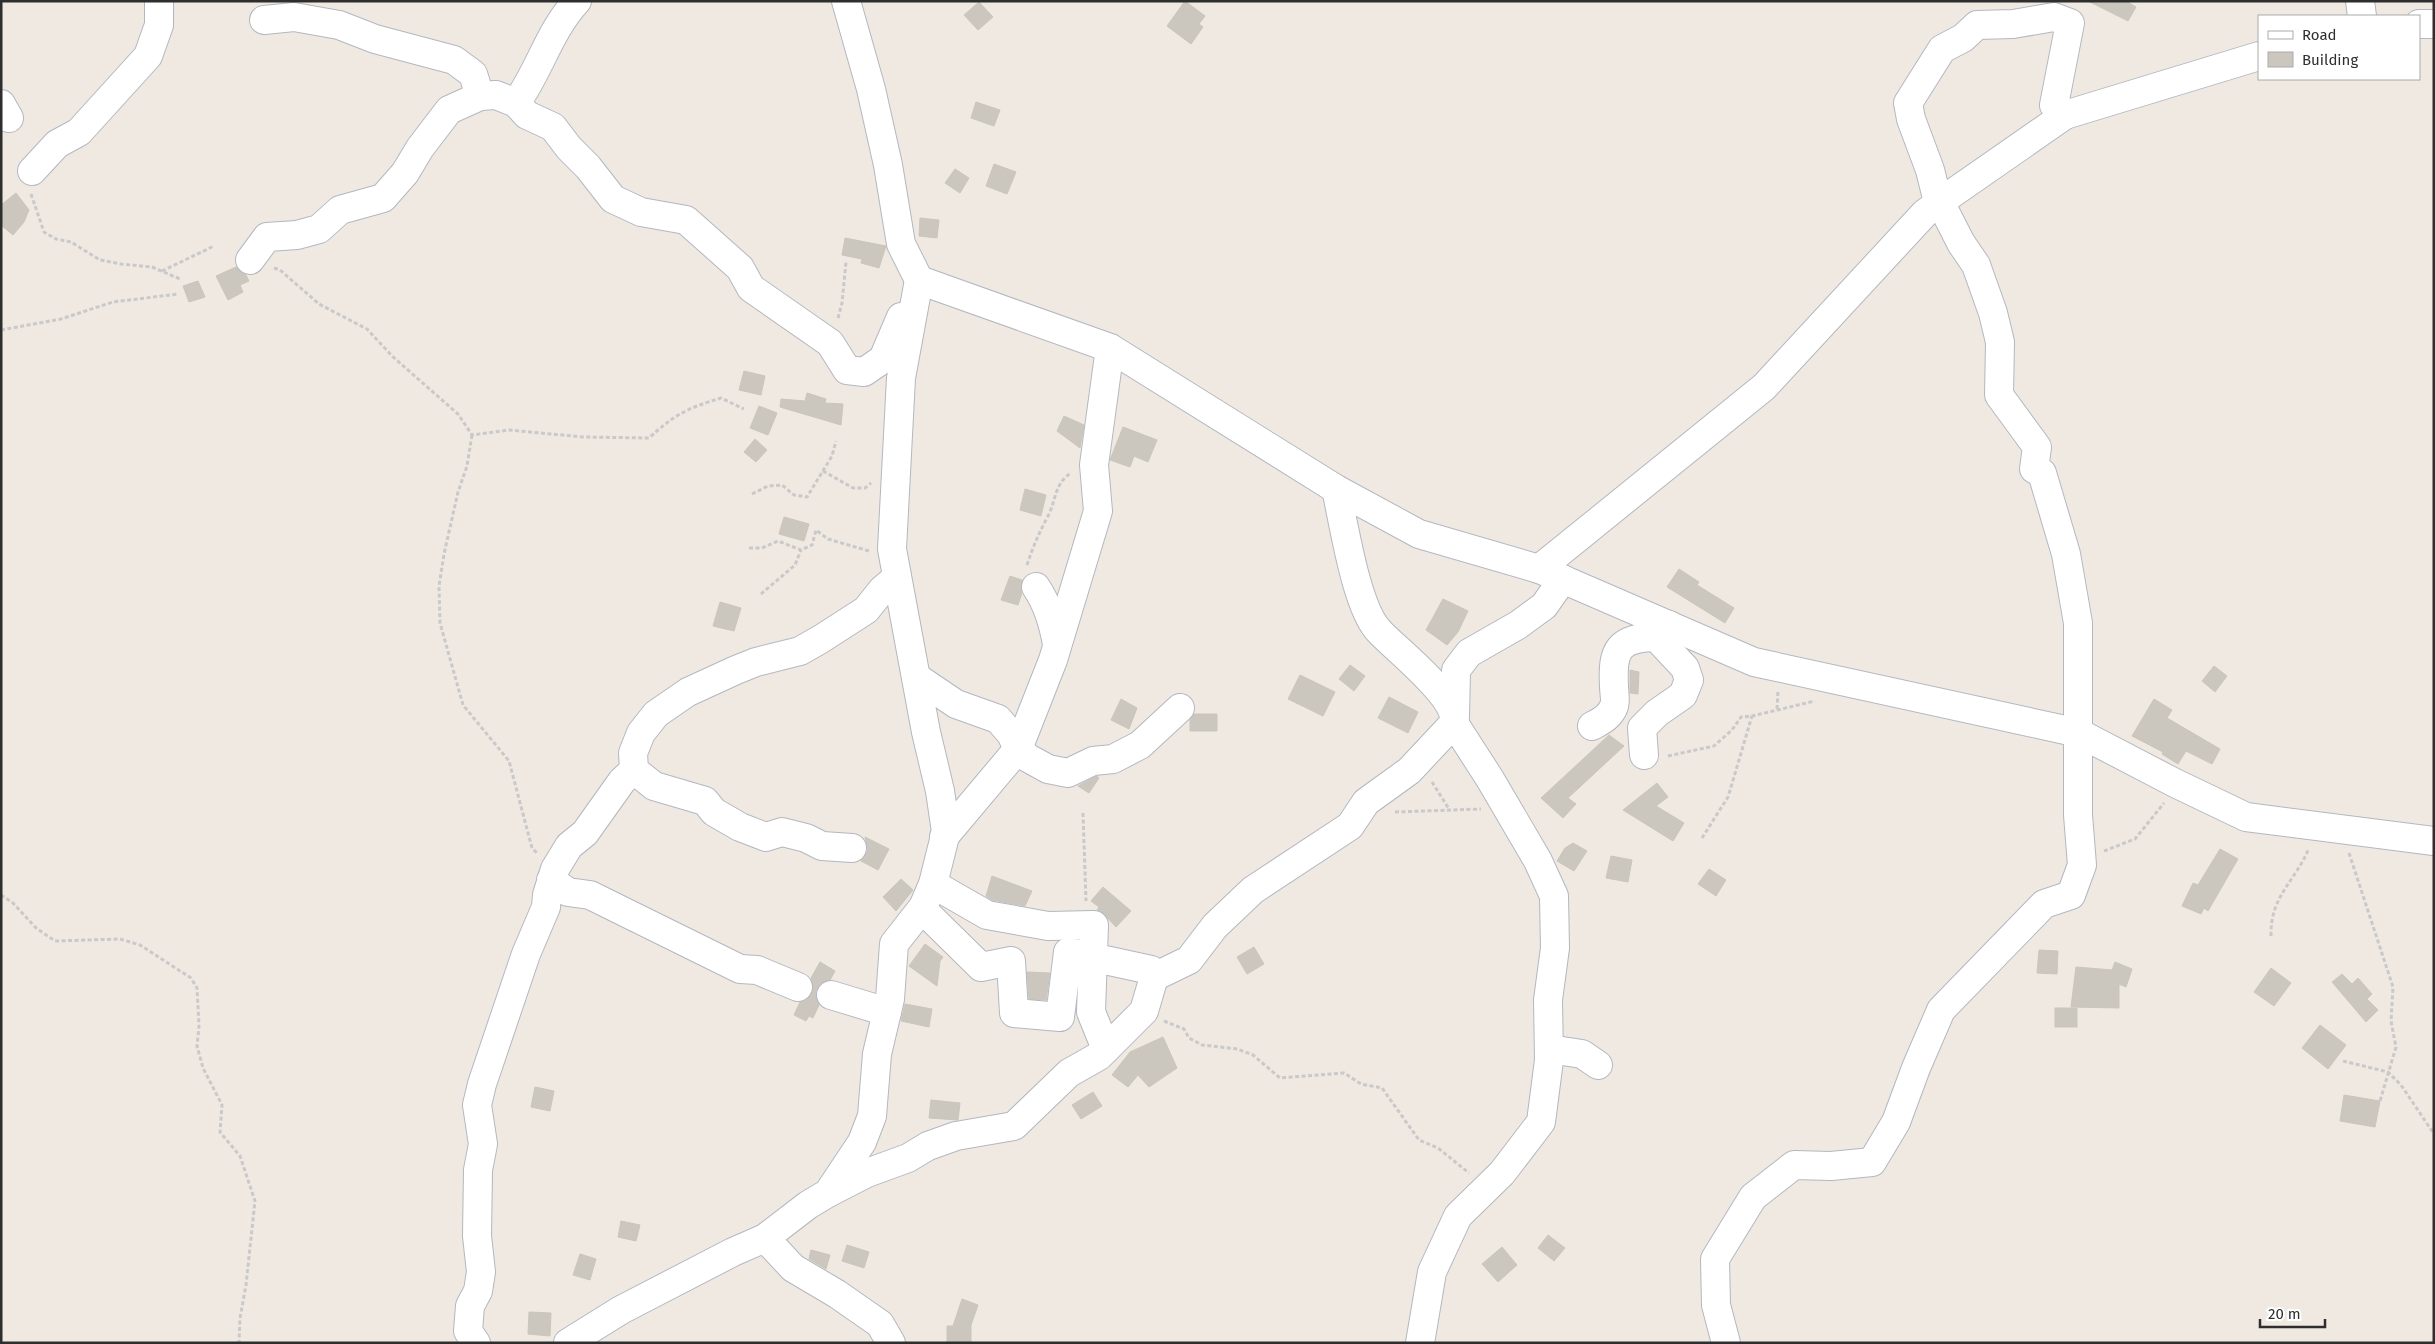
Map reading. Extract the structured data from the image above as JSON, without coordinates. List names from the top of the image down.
{
  "legend": ["Road", "Building"],
  "scale_bar": "20 m"
}
